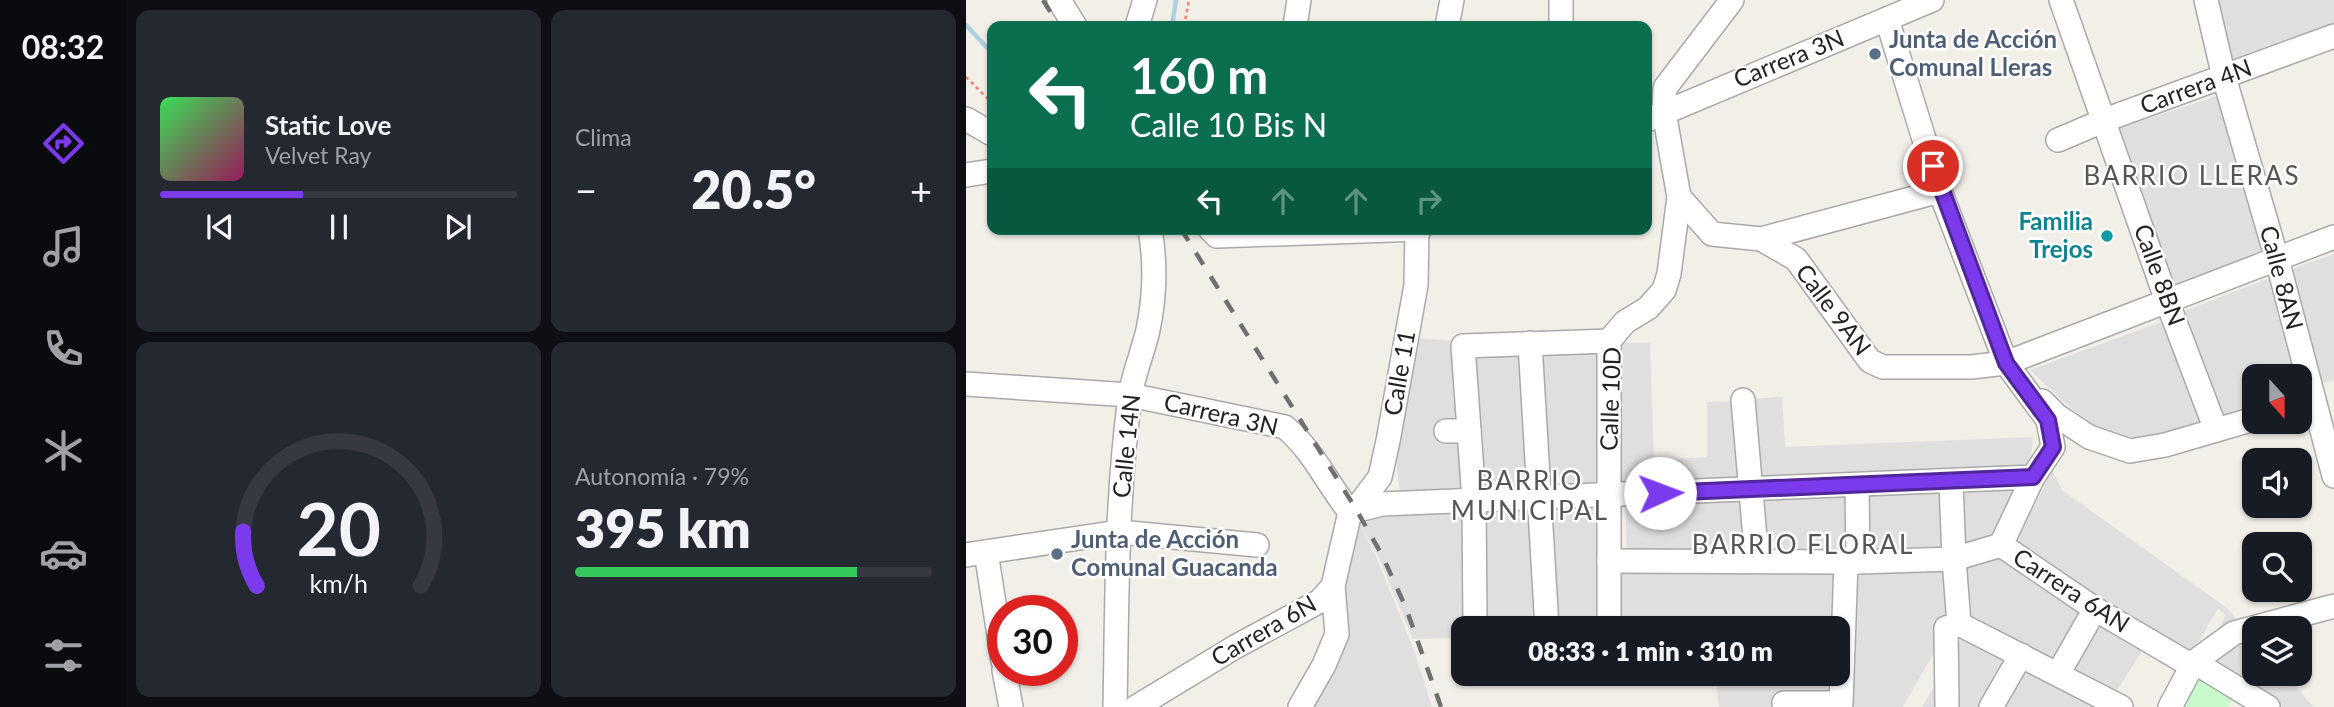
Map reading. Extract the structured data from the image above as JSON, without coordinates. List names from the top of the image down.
{
  "streets": {
    "street": [
      "Carrera 3N",
      "Carrera 4N",
      "Calle 8BN",
      "Calle 8AN",
      "Calle 9AN",
      "Calle 11",
      "Calle 10D",
      "Calle 14N",
      "Carrera 6AN",
      "Carrera 6N"
    ]
  },
  "crossings": [
    ["Carrera 3N", "Calle 11"],
    ["Carrera 3N", "Calle 10D"],
    ["Carrera 3N", "Calle 14N"],
    ["Carrera 3N", "Carrera 6N"],
    ["Carrera 4N", "Calle 8BN"],
    ["Carrera 4N", "Calle 8AN"],
    ["Calle 8BN", "Calle 9AN"],
    ["Calle 8AN", "Calle 9AN"],
    ["Calle 9AN", "Calle 10D"],
    ["Calle 11", "Carrera 6N"],
    ["Calle 10D", "Carrera 6AN"]
  ],
  "districts": ["BARRIO LLERAS", "BARRIO MUNICIPAL", "BARRIO FLORAL"],
  "places": ["Junta de Acción Comunal Lleras", "Familia Trejos", "Junta de Acción Comunal Guacanda"],
  "north": "bottom",
  "page": {
    "tabs": "08:32",
    "tile": [
      "Clima",
      ["Autonomía · 79%", "395 km"]
    ],
    "turn": ["160 m", "Calle 10 Bis N"],
    "song": ["Static Love", "Velvet Ray"],
    "heat": ["−", "20.5°", "+"],
    "limit": "30",
    "trip": "08:33 · 1 min · 310 m",
    "gauge": ["20", "km/h"]
  }
}
